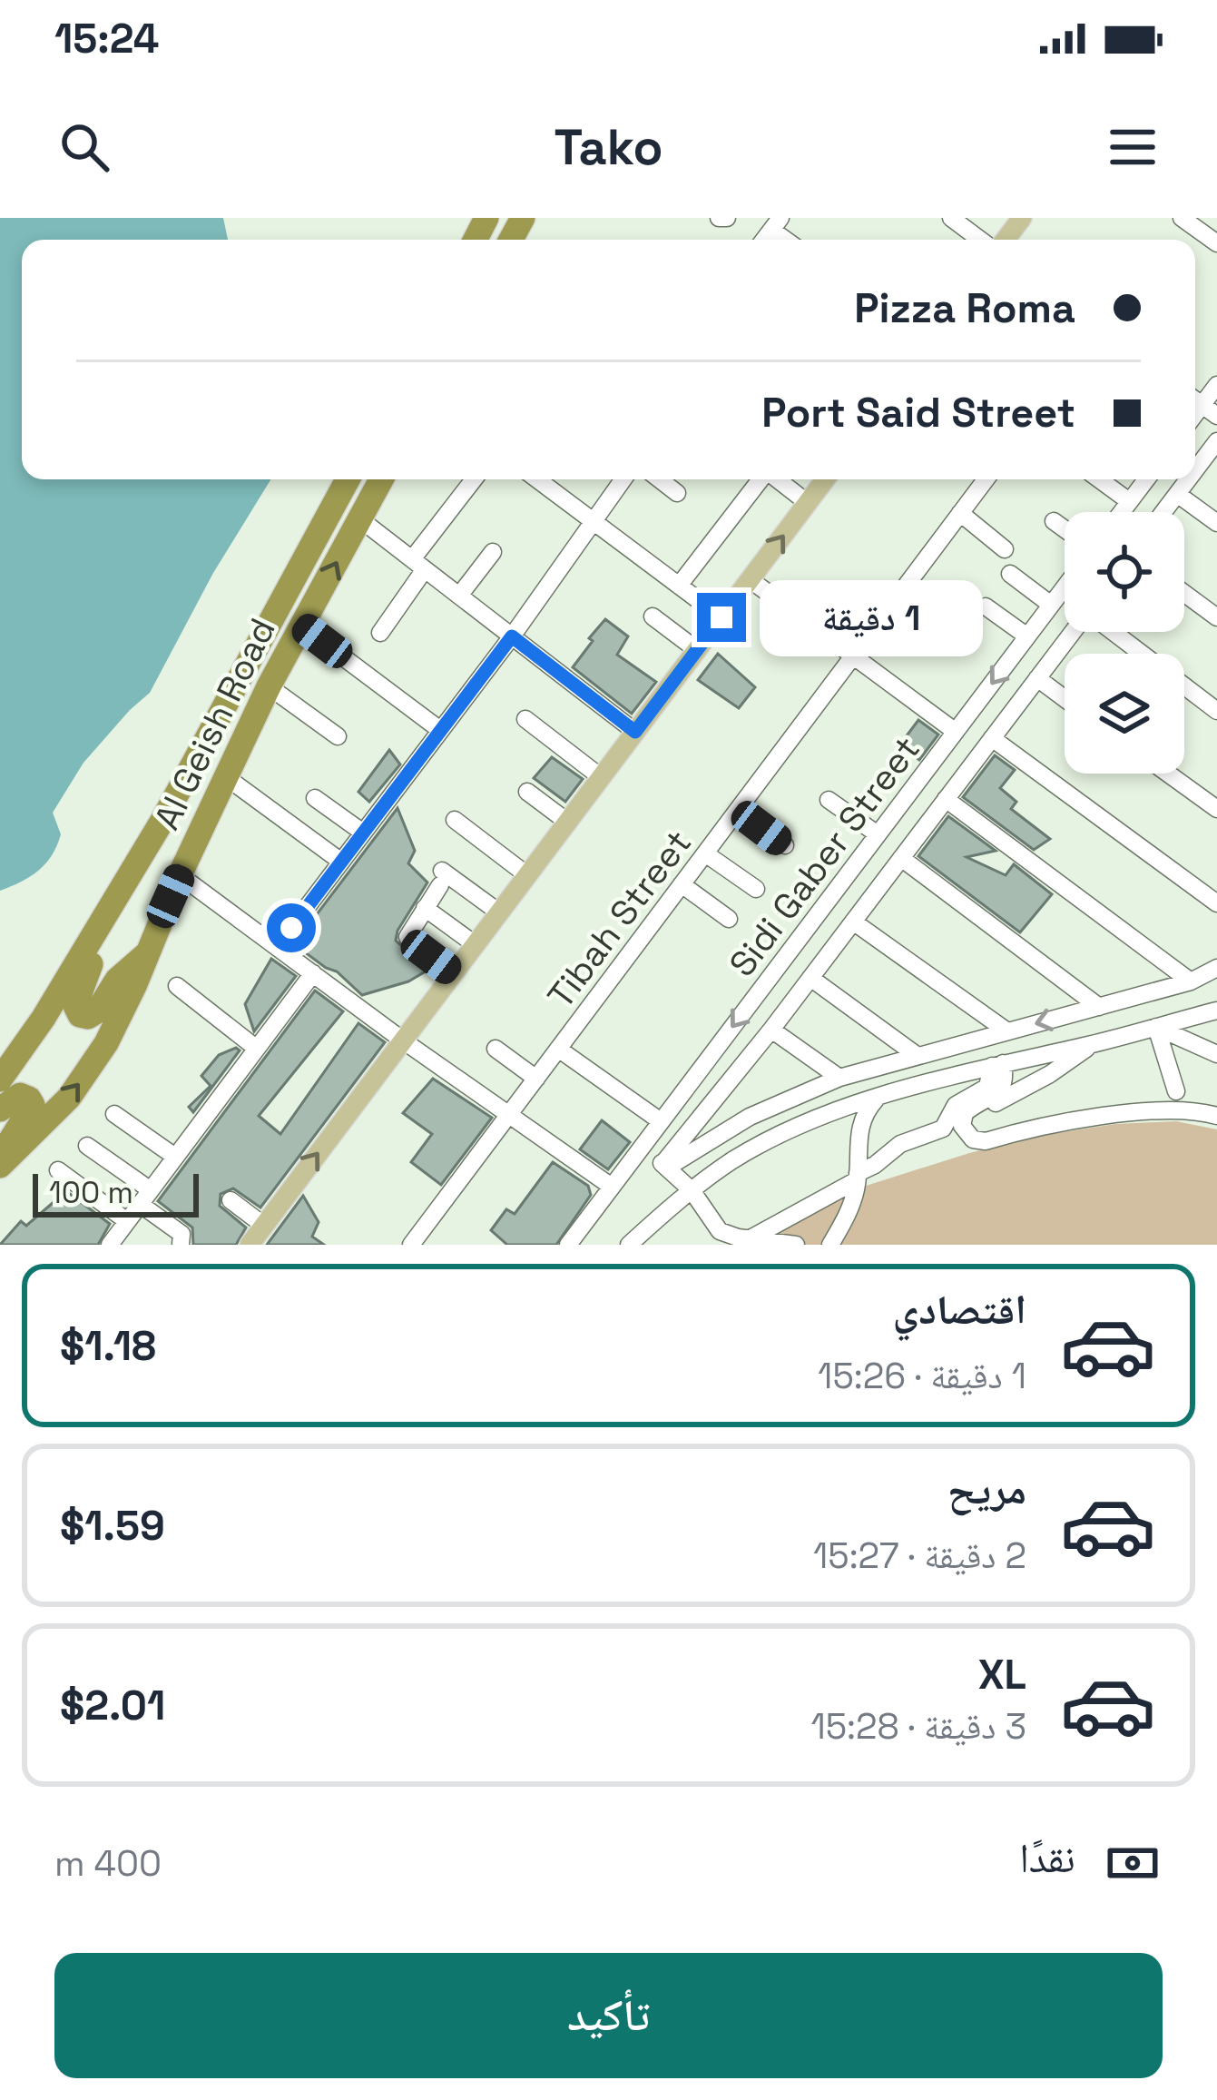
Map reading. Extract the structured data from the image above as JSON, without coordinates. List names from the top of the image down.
{
  "streets": {
    "highway": ["Al Geish Road"],
    "street": ["Sidi Gaber Street", "Tibah Street"]
  },
  "scale_bar": "100 m",
  "page": {
    "status": "15:24",
    "header": "Tako",
    "banner": ["Pizza Roma", "Port Said Street"],
    "bubble": "1 دقيقة",
    "scale": "100 m",
    "list": [
      {
        "name": "اقتصادي",
        "note": "1 دقيقة · 15:26",
        "value": "$1.18"
      },
      {
        "name": "مريح",
        "note": "2 دقيقة · 15:27",
        "value": "$1.59"
      },
      {
        "name": "XL",
        "note": "3 دقيقة · 15:28",
        "value": "$2.01"
      }
    ],
    "pay": ["نقدًا", "400 m"],
    "buttons": "تأكيد"
  }
}
